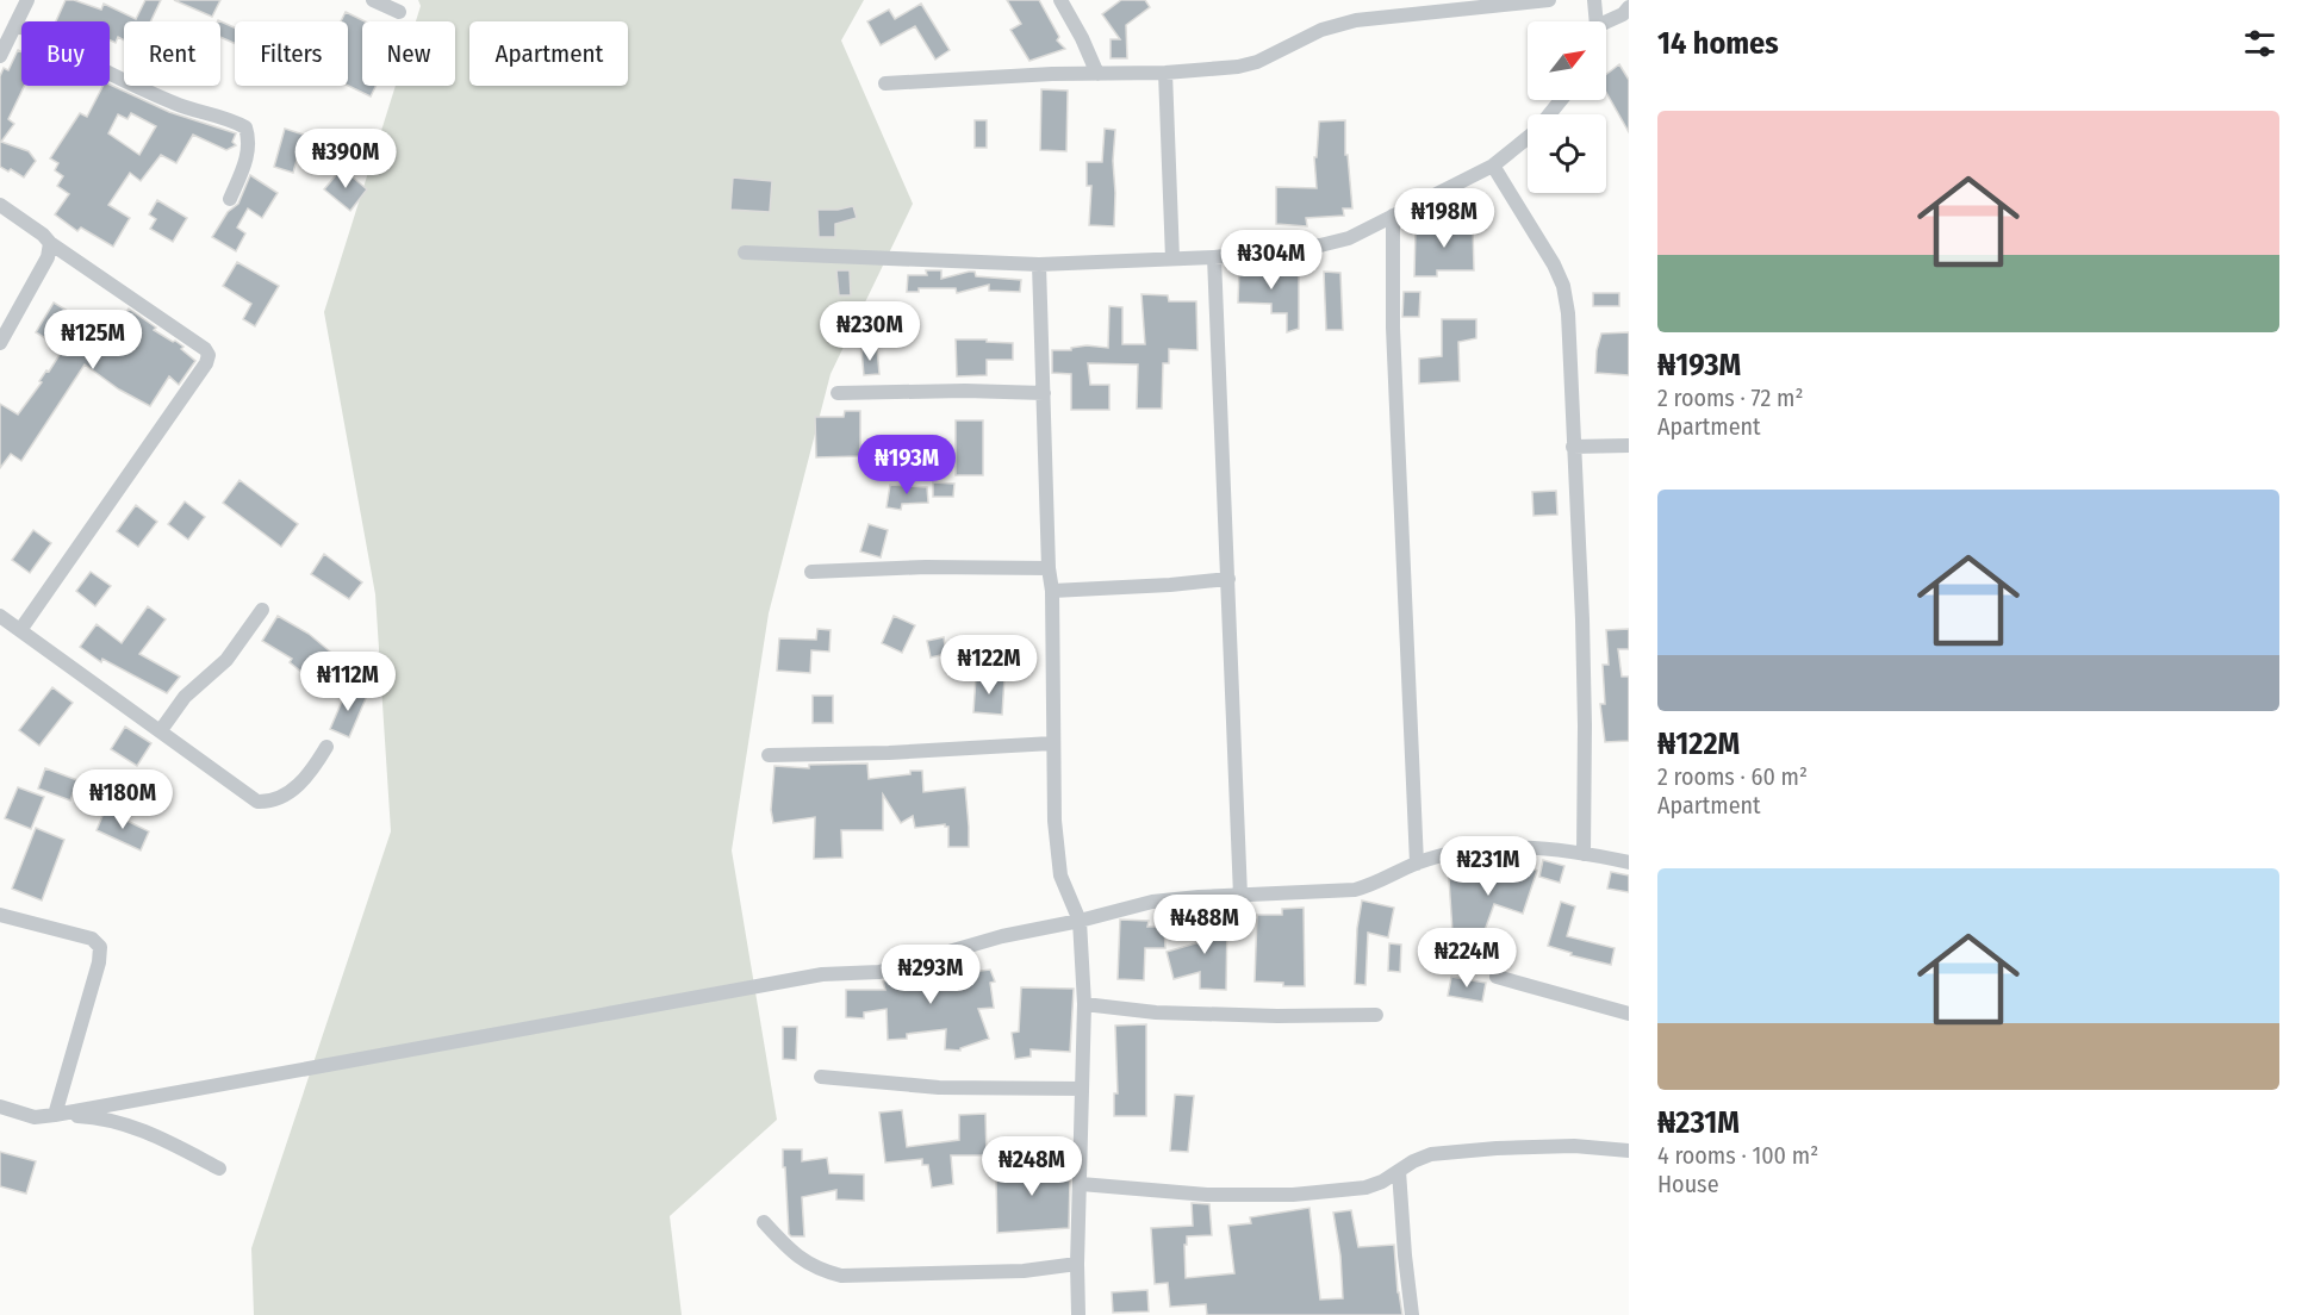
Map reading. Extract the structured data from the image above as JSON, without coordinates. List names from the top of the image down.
{
  "north": "top right",
  "page": {
    "heading": "14 homes",
    "chip": [
      "Buy",
      "Rent",
      "Filters",
      "New",
      "Apartment"
    ],
    "list": [
      {
        "name": "₦193M",
        "note": "2 rooms · 72 m² · Apartment"
      },
      {
        "name": "₦122M",
        "note": "2 rooms · 60 m² · Apartment"
      },
      {
        "name": "₦231M",
        "note": "4 rooms · 100 m² · House"
      }
    ],
    "price": [
      "₦390M",
      "₦198M",
      "₦304M",
      "₦230M",
      "₦125M",
      "₦193M",
      "₦122M",
      "₦112M",
      "₦180M",
      "₦231M",
      "₦488M",
      "₦224M",
      "₦293M",
      "₦248M"
    ]
  }
}
